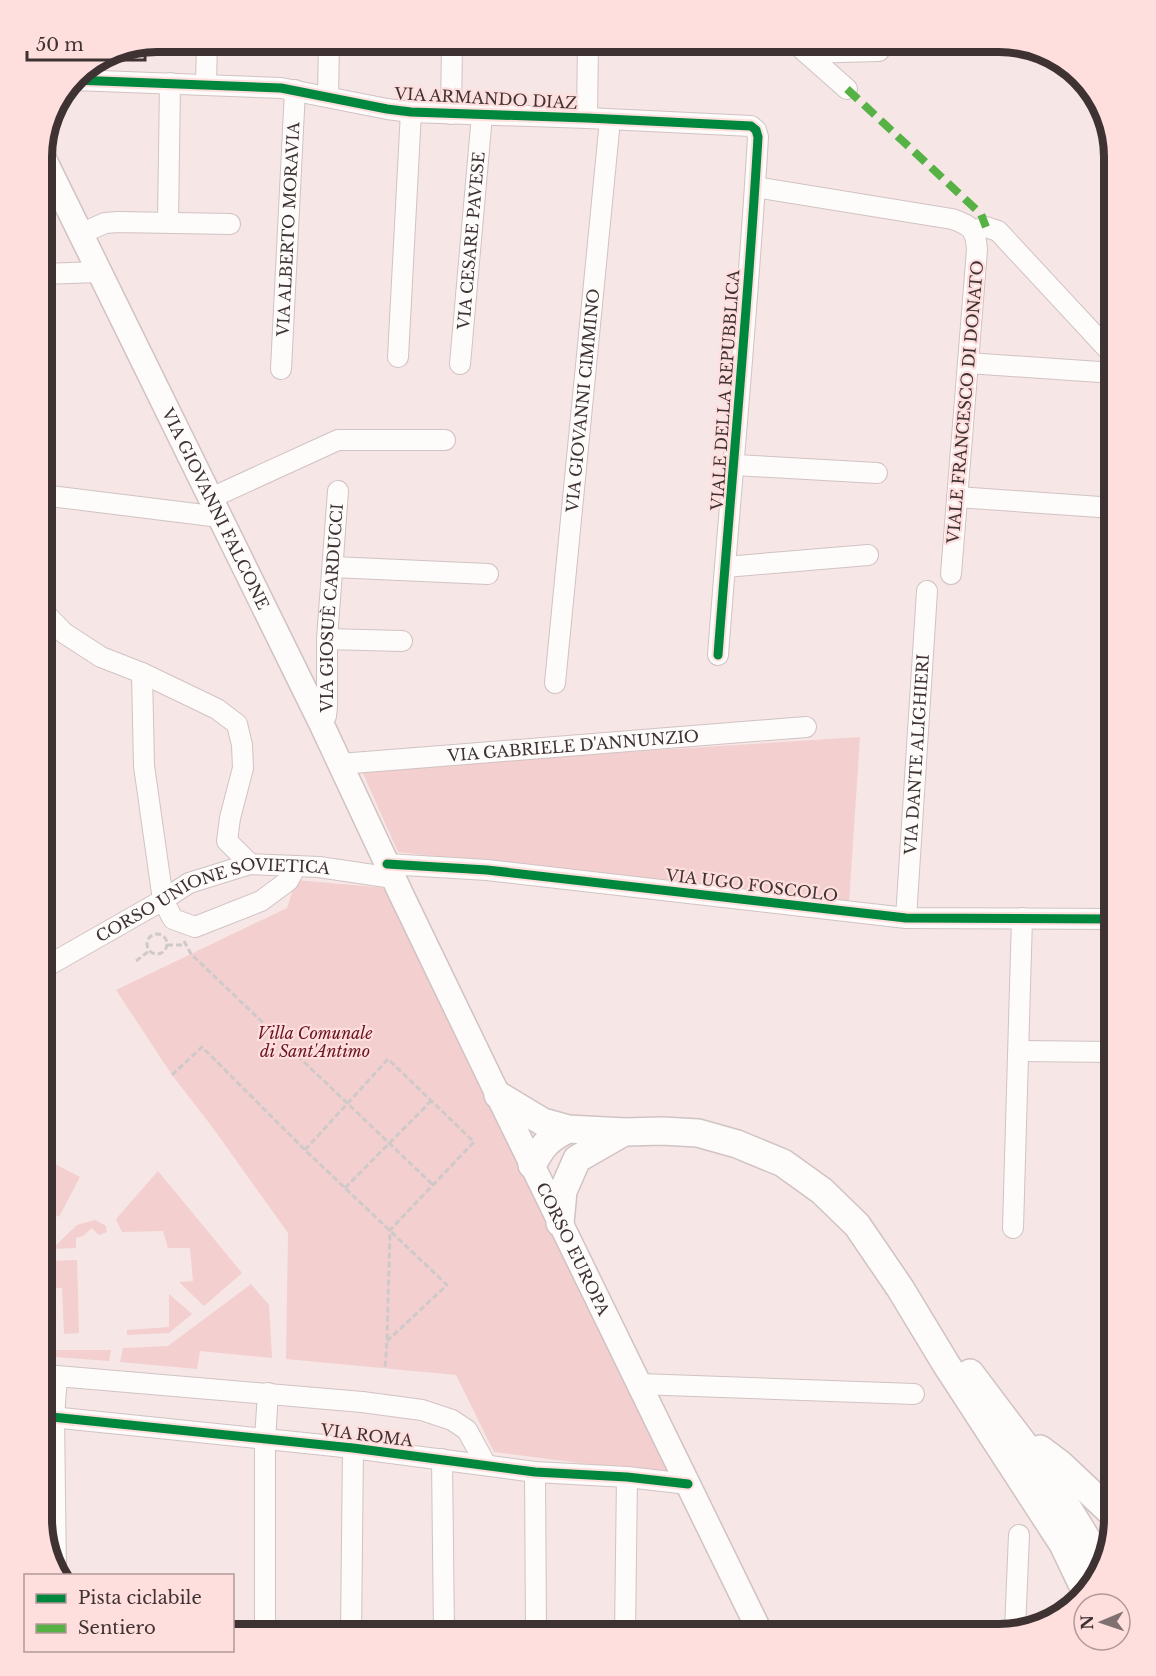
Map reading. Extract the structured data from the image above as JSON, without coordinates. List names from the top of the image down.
{
  "streets": {
    "main road": ["VIA GIOVANNI FALCONE", "CORSO EUROPA"],
    "street": [
      "VIA ARMANDO DIAZ",
      "VIA ALBERTO MORAVIA",
      "VIA CESARE PAVESE",
      "VIALE DELLA REPUBBLICA",
      "VIA GIOVANNI CIMMINO",
      "VIALE FRANCESCO DI DONATO",
      "VIA GIOSUÈ CARDUCCI",
      "VIA GABRIELE D'ANNUNZIO",
      "VIA DANTE ALIGHIERI",
      "VIA UGO FOSCOLO",
      "CORSO UNIONE SOVIETICA",
      "VIA ROMA"
    ]
  },
  "crossings": [
    ["VIA ARMANDO DIAZ", "VIA ALBERTO MORAVIA"],
    ["VIA ARMANDO DIAZ", "VIA CESARE PAVESE"],
    ["VIA ARMANDO DIAZ", "VIALE DELLA REPUBBLICA"],
    ["VIA ARMANDO DIAZ", "VIA GIOVANNI CIMMINO"],
    ["VIA GIOVANNI FALCONE", "VIA GIOSUÈ CARDUCCI"],
    ["VIA GIOVANNI FALCONE", "VIA GABRIELE D'ANNUNZIO"],
    ["VIA GIOVANNI FALCONE", "VIA UGO FOSCOLO"],
    ["VIA GIOVANNI FALCONE", "CORSO UNIONE SOVIETICA"],
    ["VIA GIOVANNI FALCONE", "CORSO EUROPA"],
    ["VIA DANTE ALIGHIERI", "VIA UGO FOSCOLO"],
    ["VIA UGO FOSCOLO", "CORSO UNIONE SOVIETICA"],
    ["VIA UGO FOSCOLO", "CORSO EUROPA"],
    ["CORSO UNIONE SOVIETICA", "CORSO EUROPA"],
    ["CORSO EUROPA", "VIA ROMA"]
  ],
  "parks": ["Villa Comunale di Sant'Antimo"],
  "legend": ["Pista ciclabile", "Sentiero"],
  "scale_bar": "50 m",
  "north": "left"
}
